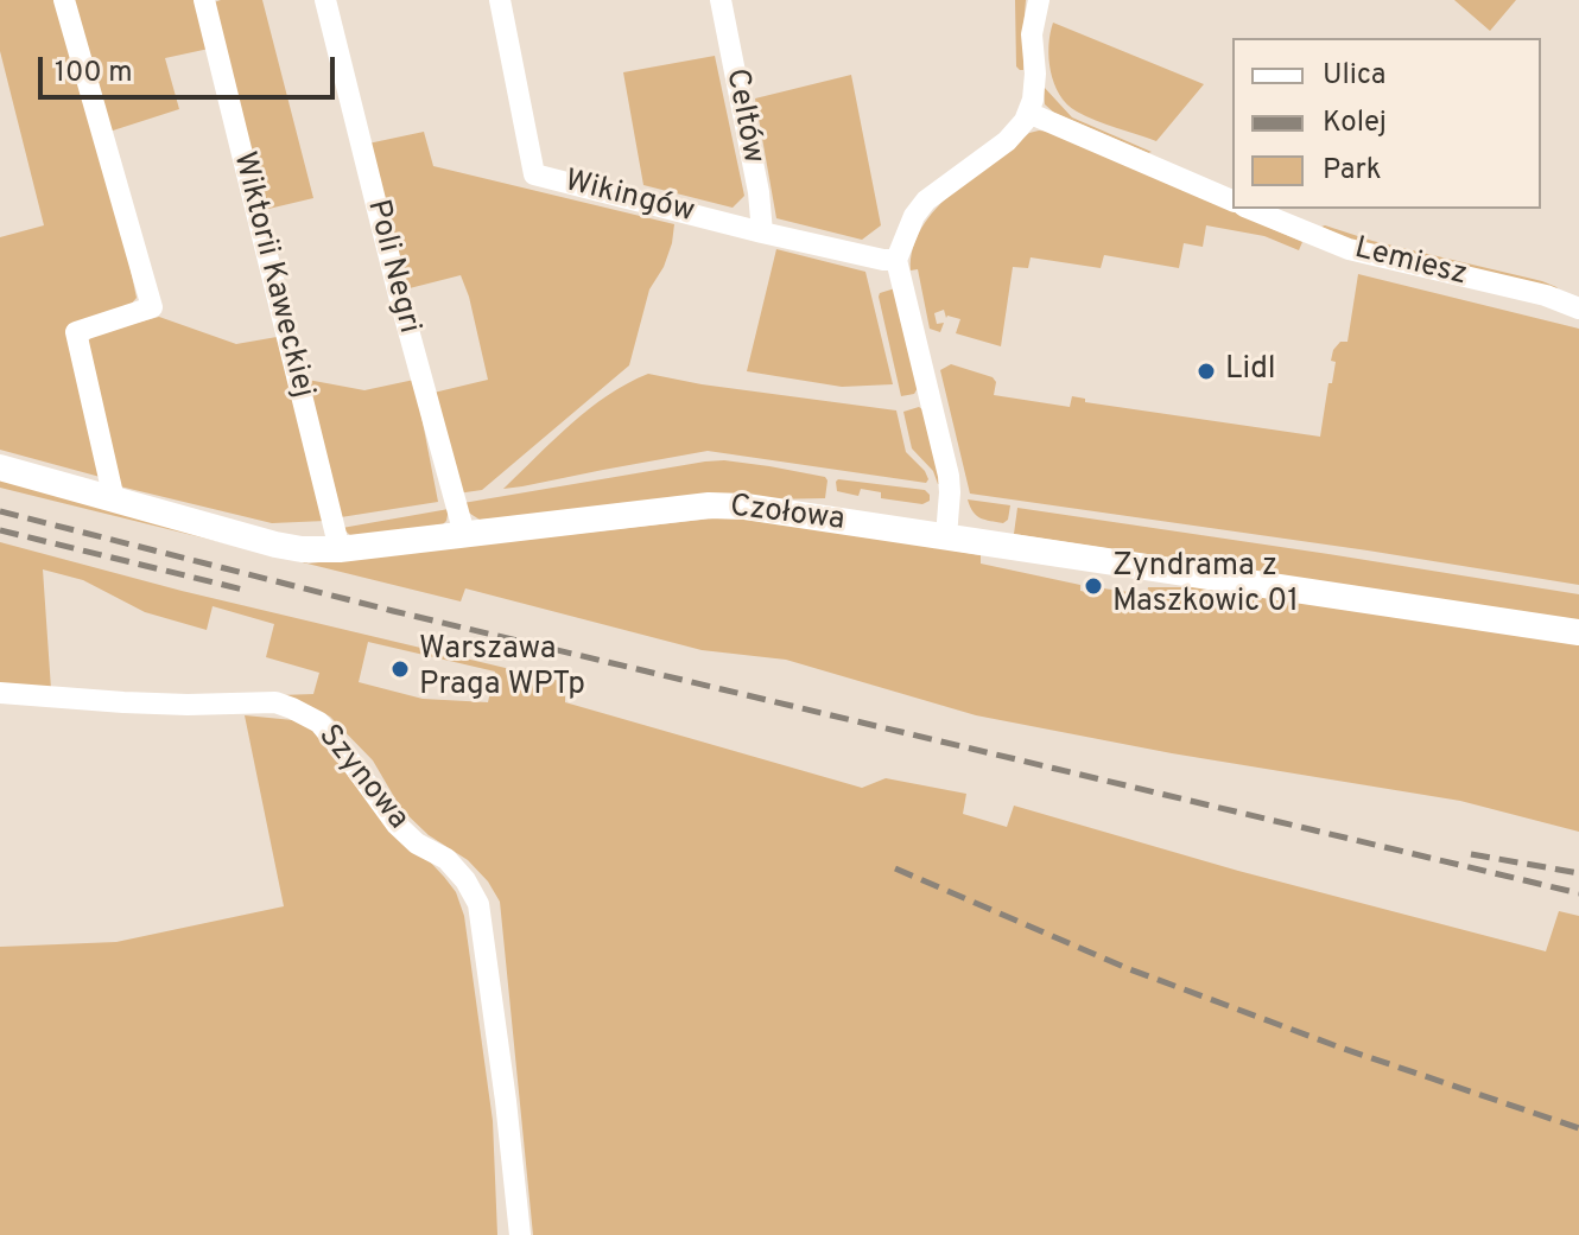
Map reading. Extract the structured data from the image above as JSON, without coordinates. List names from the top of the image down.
{
  "streets": {
    "street": [
      "Celtów",
      "Wikingów",
      "Lemiesz",
      "Poli Negri",
      "Wiktorii Kaweckiej",
      "Czołowa",
      "Szynowa"
    ]
  },
  "crossings": [
    ["Celtów", "Wikingów"],
    ["Poli Negri", "Czołowa"],
    ["Wiktorii Kaweckiej", "Czołowa"]
  ],
  "places": ["Lidl", "Zyndrama z Maszkowic 01", "Warszawa Praga WPTp"],
  "legend": ["Ulica", "Kolej", "Park"],
  "scale_bar": "100 m"
}
